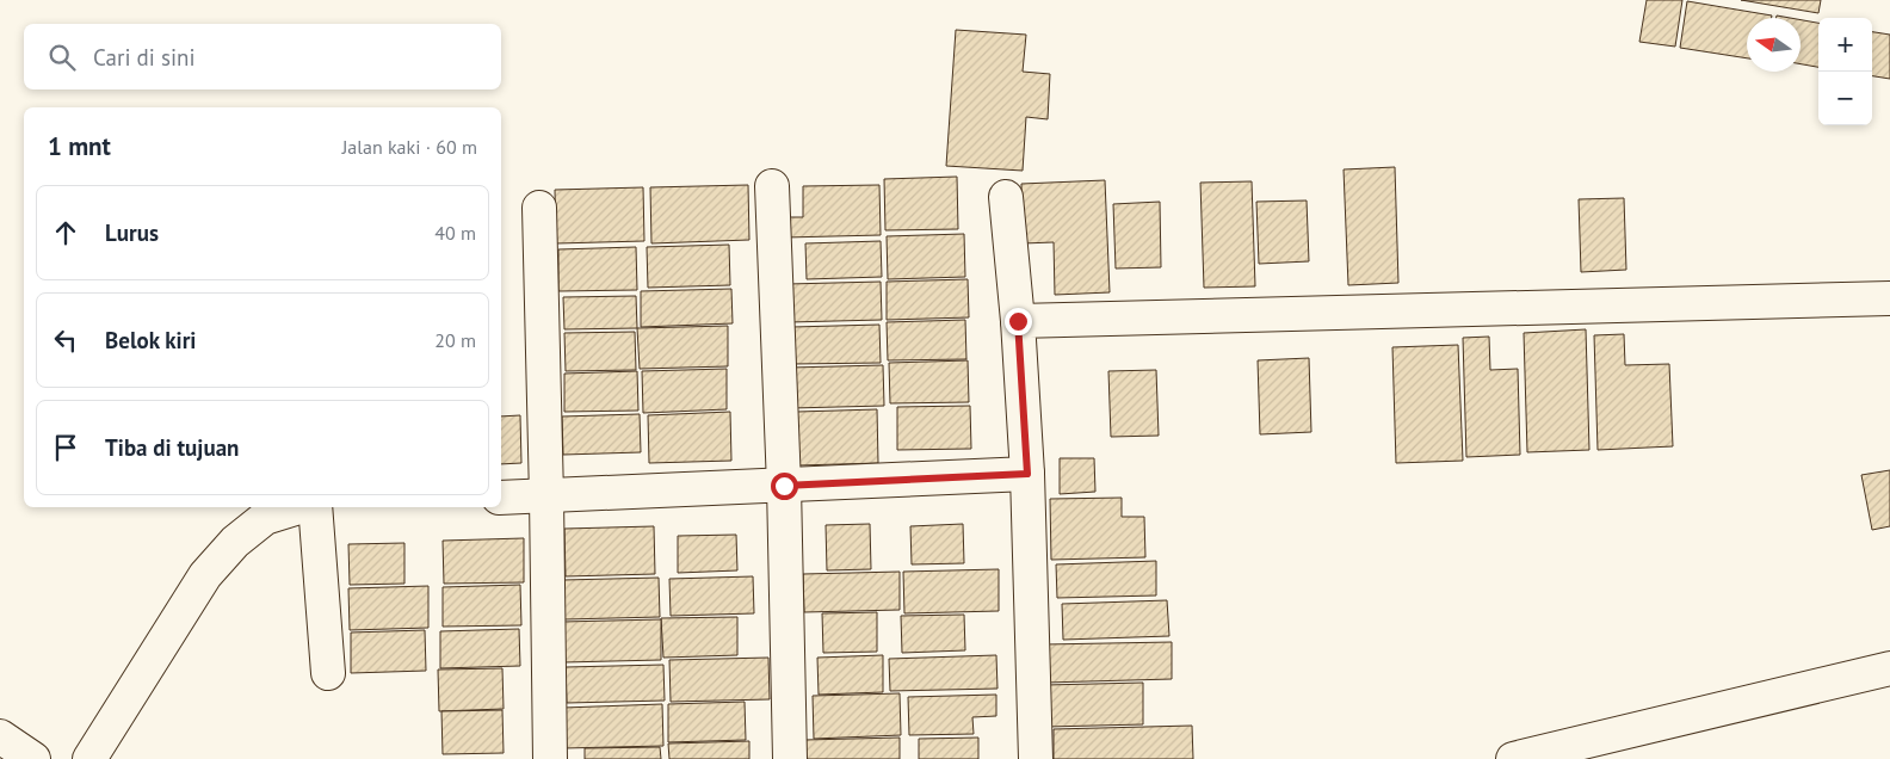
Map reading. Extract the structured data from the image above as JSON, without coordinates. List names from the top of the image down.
{
  "north": "left",
  "page": {
    "map_buttons": ["+", "−"],
    "search": "Cari di sini",
    "heading": ["1 mnt", "Jalan kaki · 60 m"],
    "list": [
      ["Lurus", "40 m"],
      ["Belok kiri", "20 m"],
      "Tiba di tujuan"
    ]
  }
}
